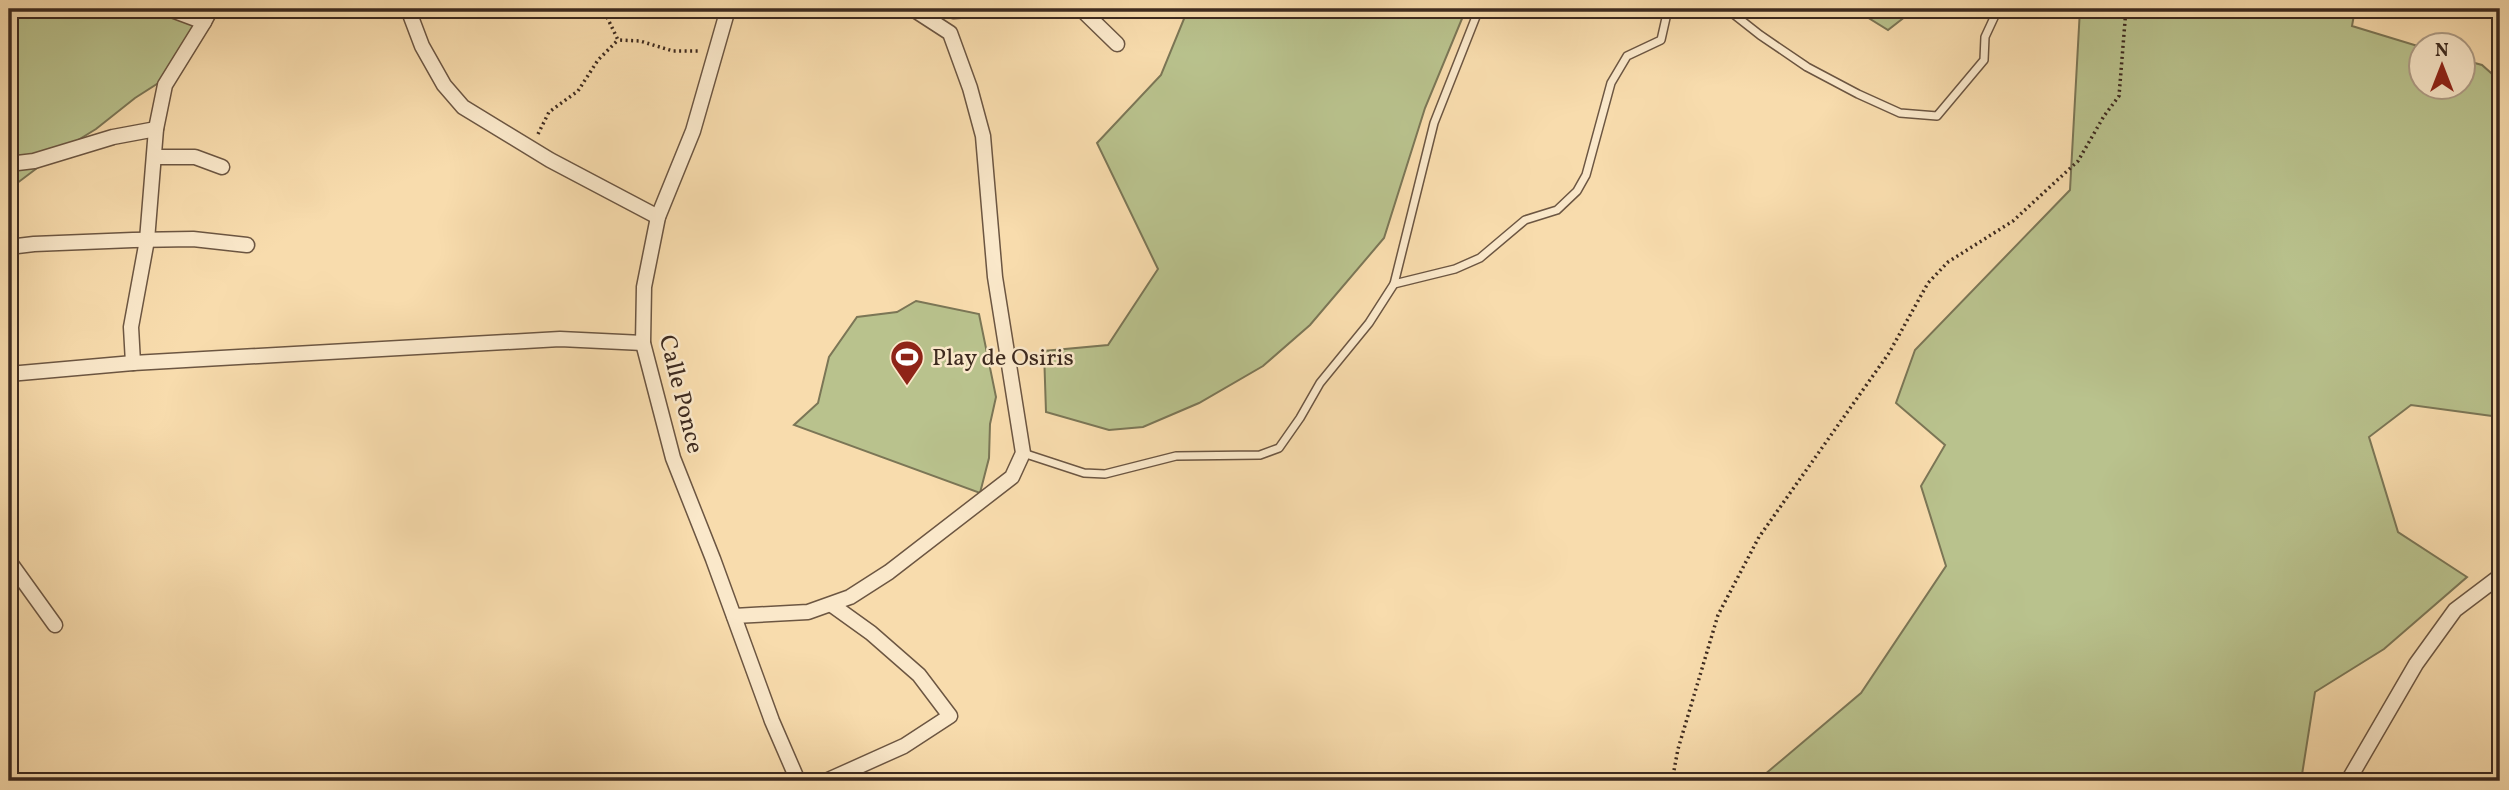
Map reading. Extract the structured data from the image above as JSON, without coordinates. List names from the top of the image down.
{
  "streets": {
    "street": ["Calle Ponce"]
  },
  "places": {
    "sports": ["Play de Osiris"]
  },
  "north": "top"
}
